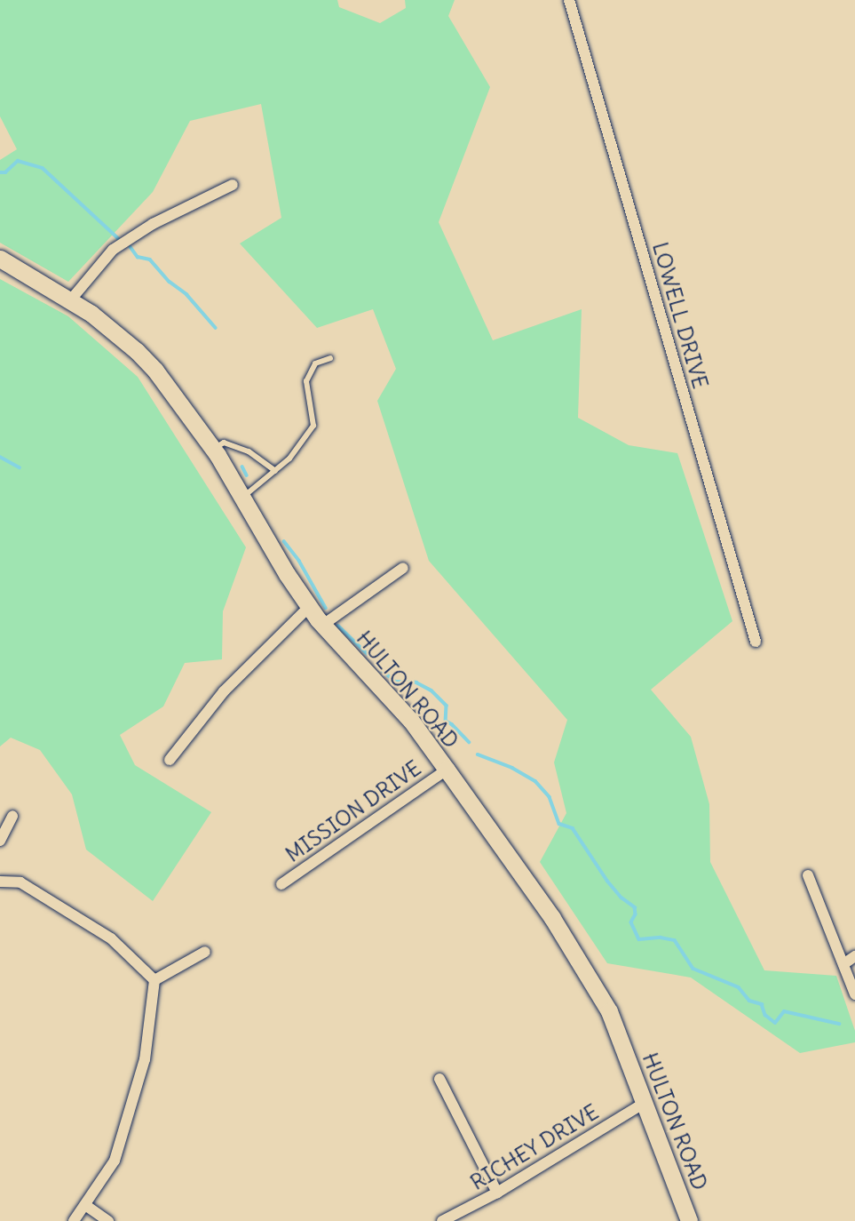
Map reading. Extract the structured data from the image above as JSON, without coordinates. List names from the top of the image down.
{
  "streets": {
    "main road": ["HULTON ROAD"],
    "street": ["LOWELL DRIVE", "MISSION DRIVE", "RICHEY DRIVE"]
  },
  "crossings": [
    ["HULTON ROAD", "MISSION DRIVE"],
    ["HULTON ROAD", "RICHEY DRIVE"]
  ]
}
